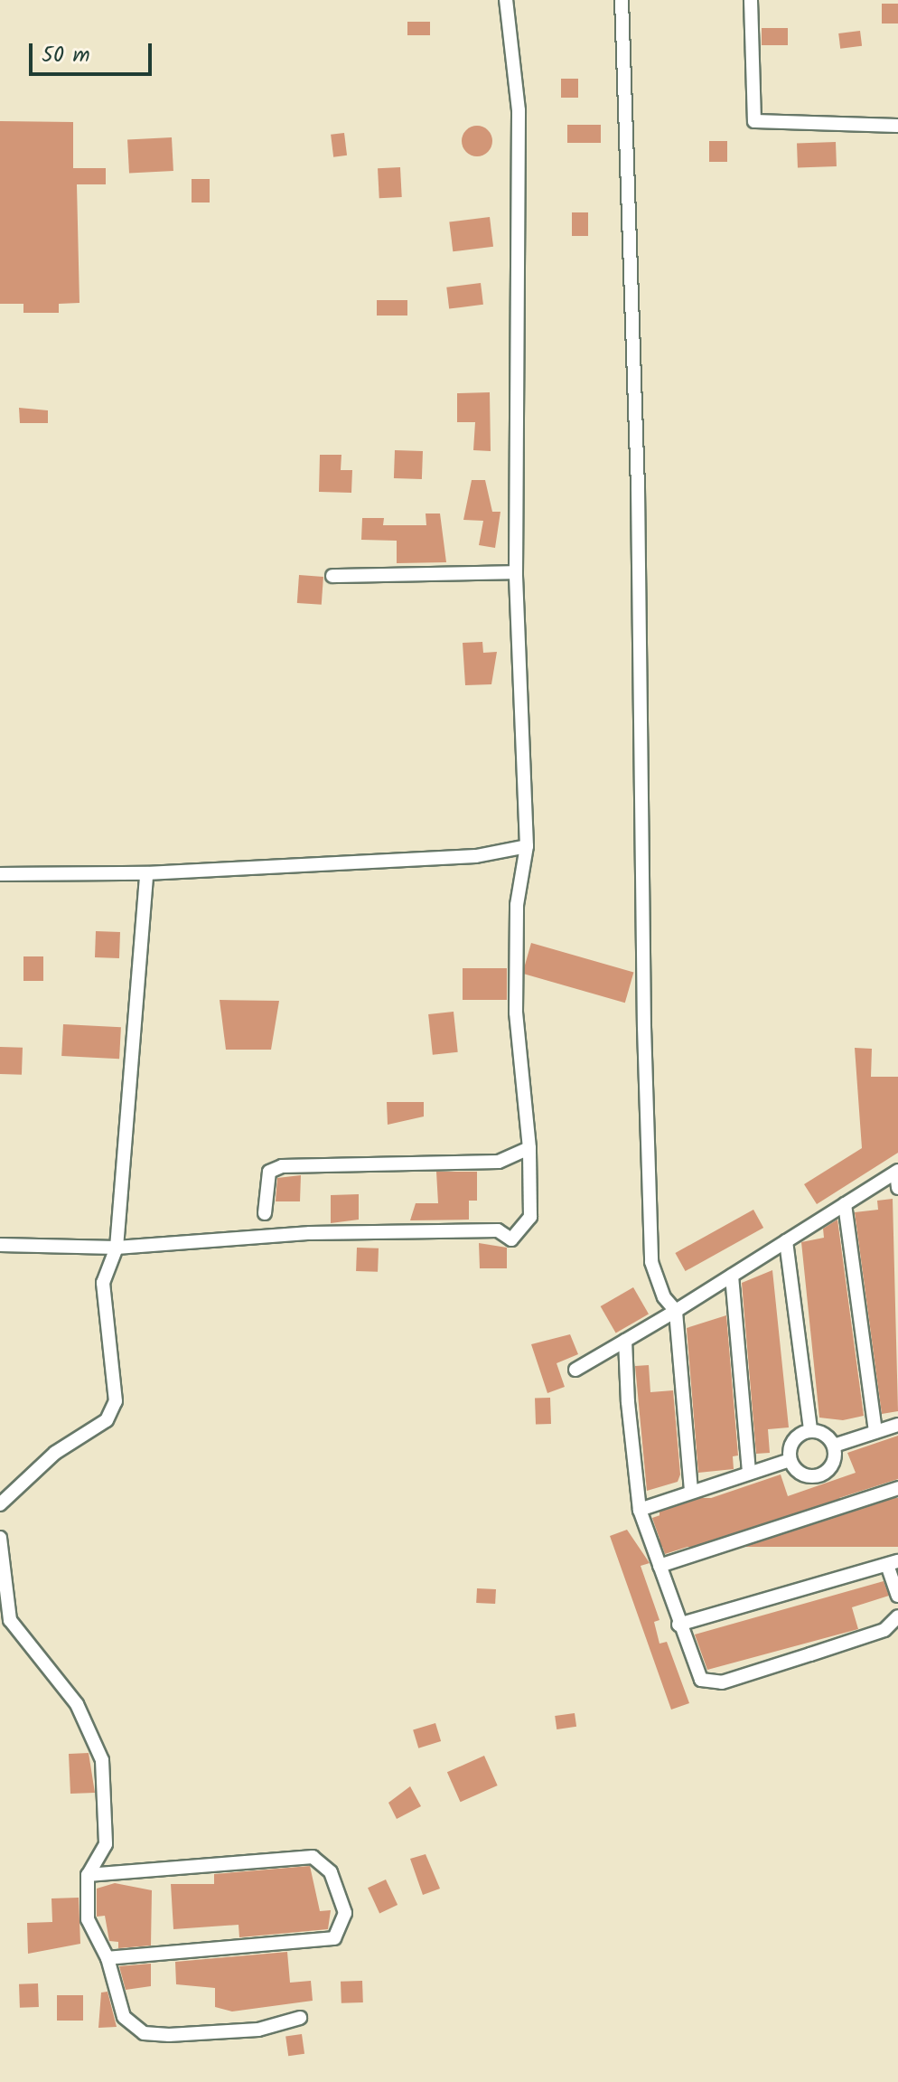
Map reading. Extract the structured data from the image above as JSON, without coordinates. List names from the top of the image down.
{
  "scale_bar": "50 m"
}
